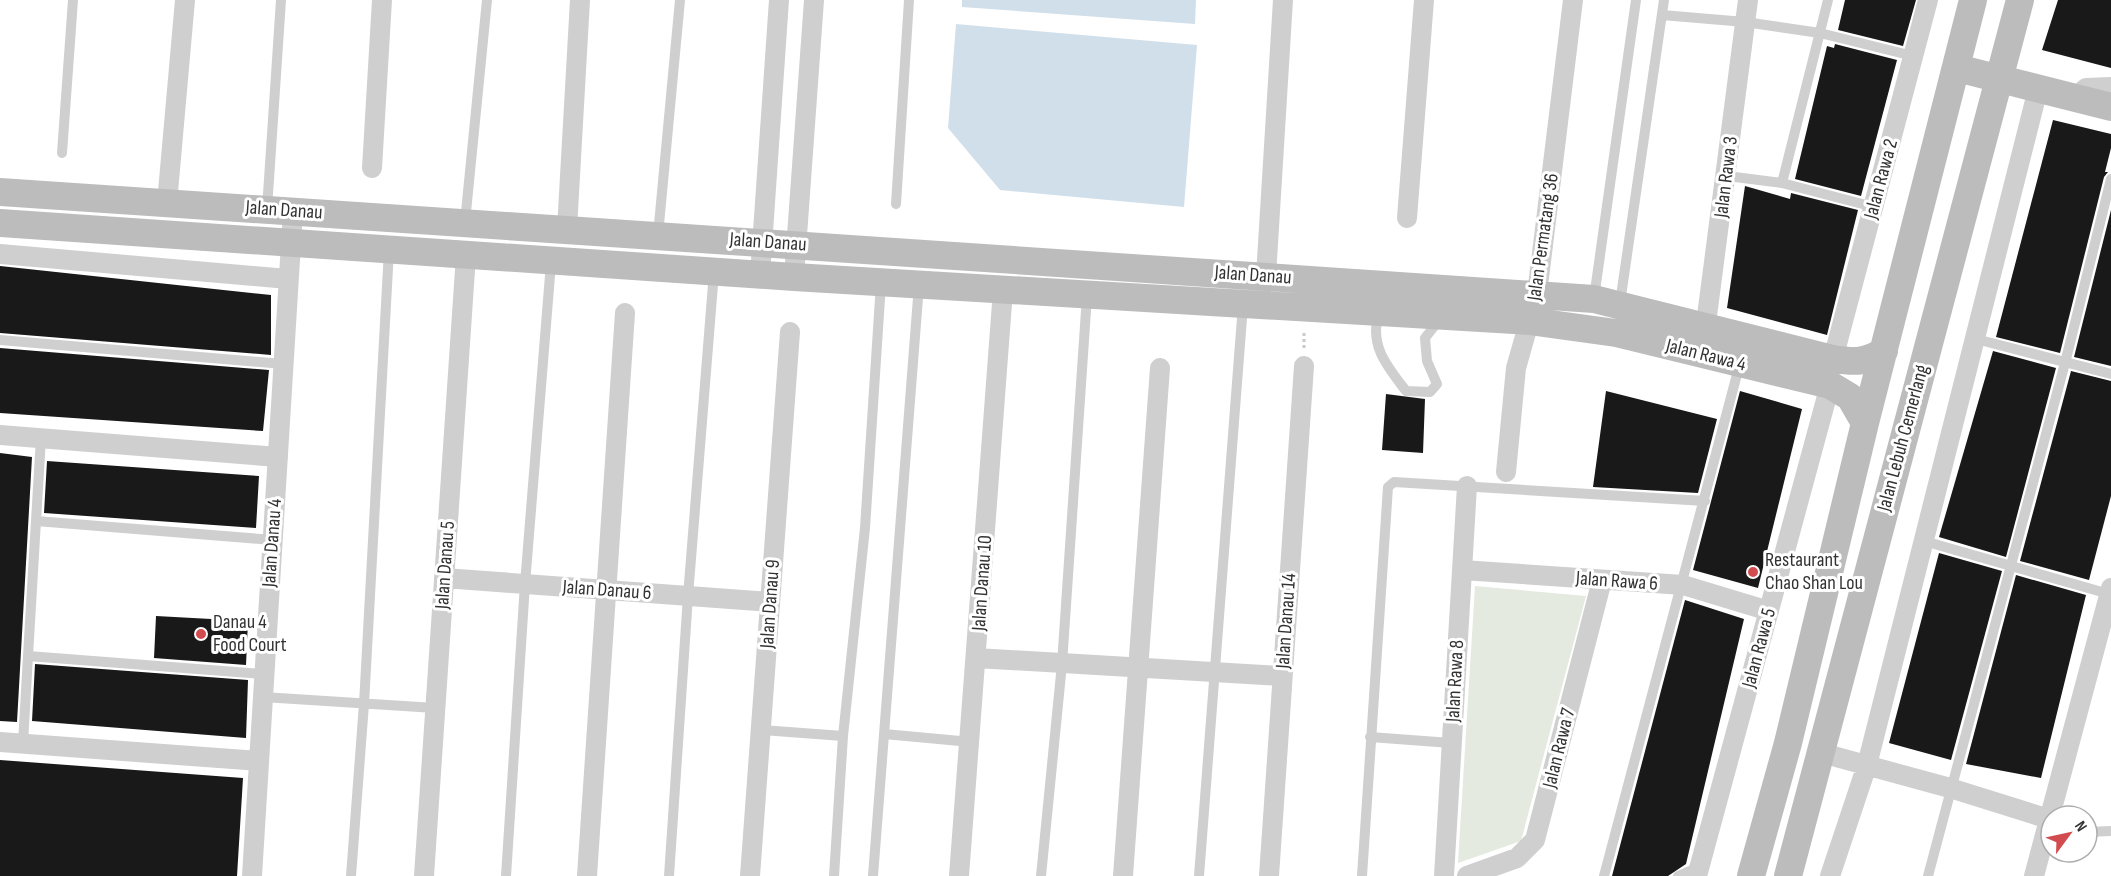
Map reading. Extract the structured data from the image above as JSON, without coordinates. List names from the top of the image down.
{
  "streets": {
    "street": [
      "Jalan Rawa 3",
      "Jalan Rawa 2",
      "Jalan Danau",
      "Jalan Permatang 36",
      "Jalan Rawa 4",
      "Jalan Lebuh Cemerlang",
      "Jalan Danau 4",
      "Jalan Danau 5",
      "Jalan Rawa 6",
      "Jalan Danau 10",
      "Jalan Danau 6",
      "Jalan Danau 9",
      "Jalan Danau 14",
      "Jalan Rawa 5",
      "Jalan Rawa 8",
      "Jalan Rawa 7"
    ]
  },
  "crossings": [
    ["Jalan Rawa 3", "Jalan Rawa 4"],
    ["Jalan Rawa 2", "Jalan Rawa 4"],
    ["Jalan Rawa 2", "Jalan Rawa 5"],
    ["Jalan Danau", "Jalan Permatang 36"],
    ["Jalan Danau", "Jalan Rawa 4"],
    ["Jalan Danau", "Jalan Danau 4"],
    ["Jalan Danau", "Jalan Danau 5"],
    ["Jalan Danau", "Jalan Danau 10"],
    ["Jalan Permatang 36", "Jalan Rawa 4"],
    ["Jalan Rawa 4", "Jalan Lebuh Cemerlang"],
    ["Jalan Rawa 4", "Jalan Rawa 5"],
    ["Jalan Danau 5", "Jalan Danau 6"],
    ["Jalan Rawa 6", "Jalan Rawa 5"],
    ["Jalan Rawa 6", "Jalan Rawa 8"],
    ["Jalan Rawa 6", "Jalan Rawa 7"],
    ["Jalan Danau 6", "Jalan Danau 9"]
  ],
  "places": ["Restaurant Chao Shan Lou", "Danau 4 Food Court"],
  "north": "top right"
}
